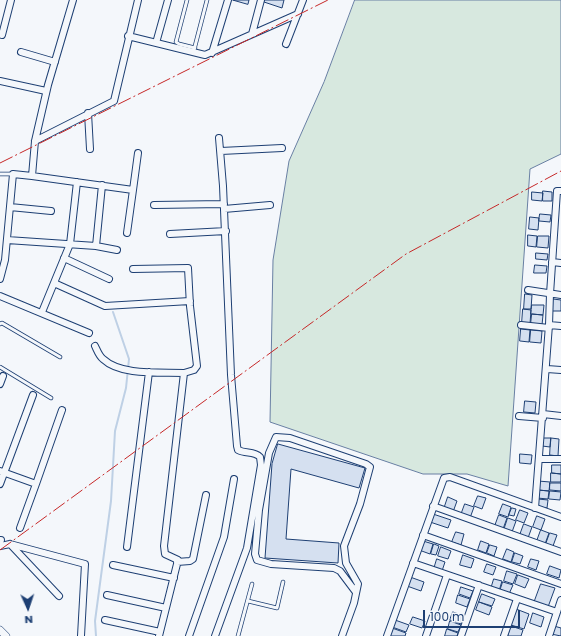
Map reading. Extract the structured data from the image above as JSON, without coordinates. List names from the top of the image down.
{
  "scale_bar": "100 m",
  "north": "bottom"
}
